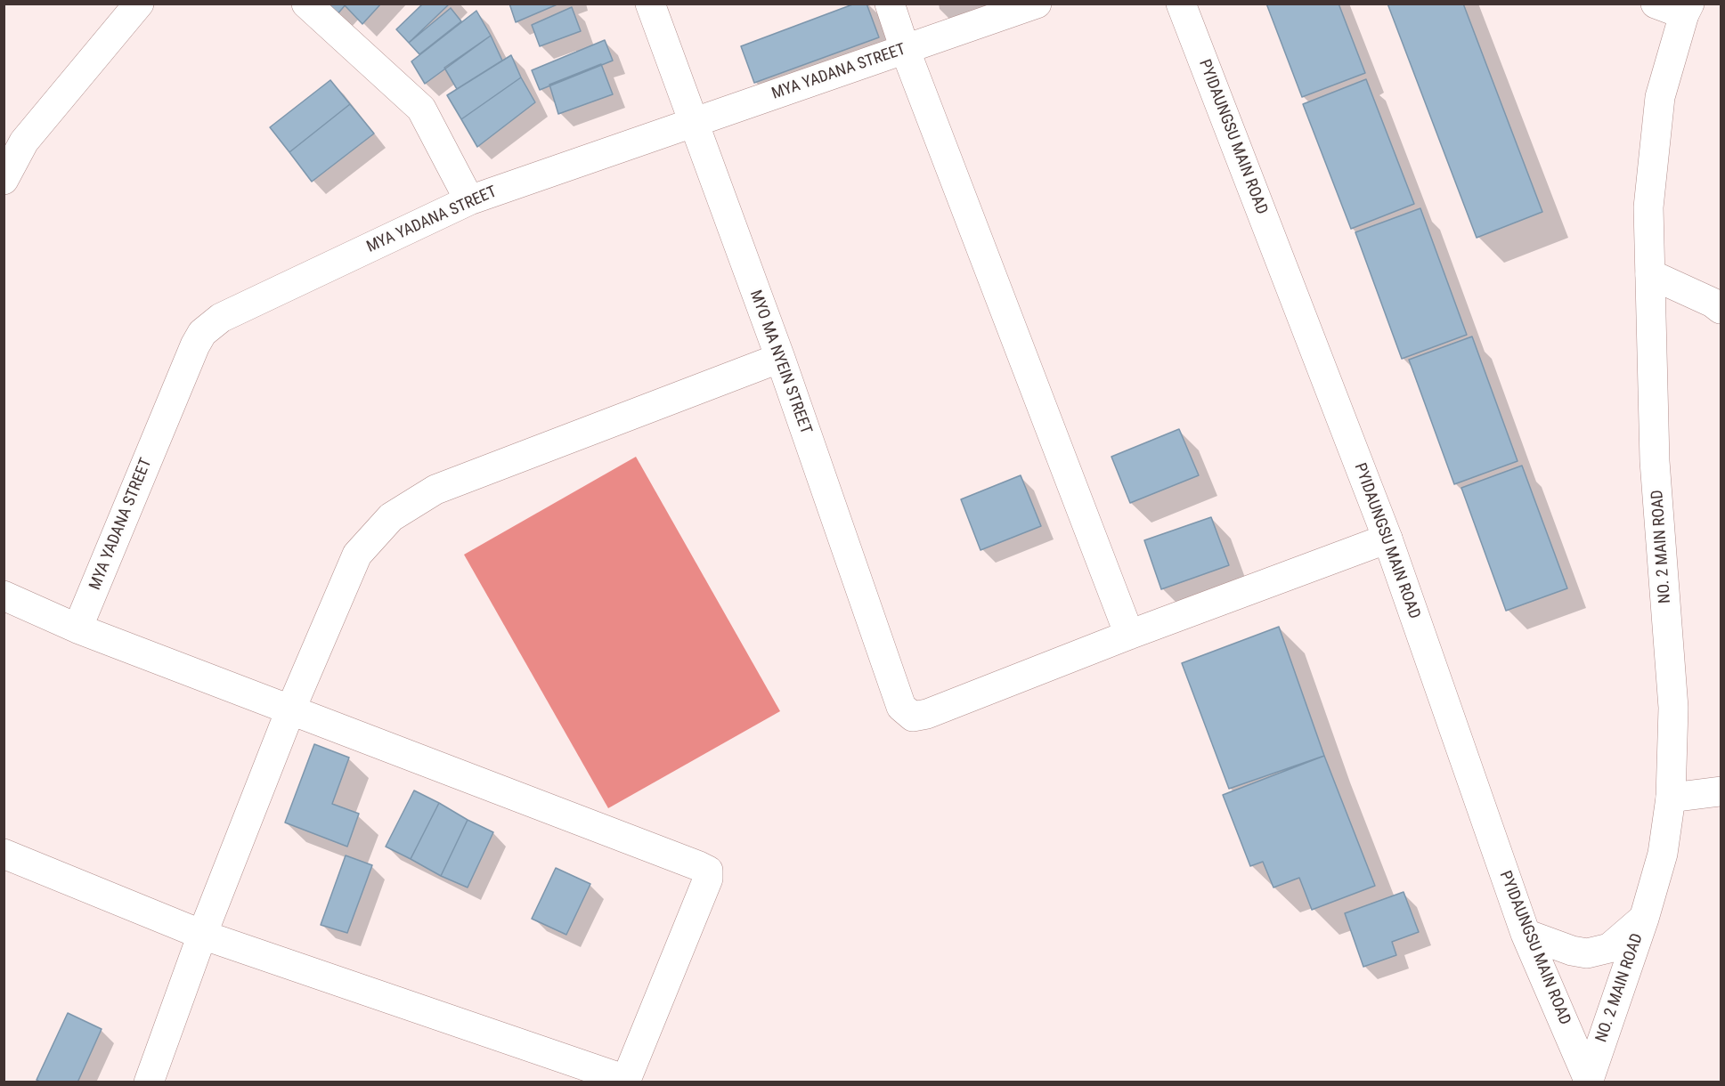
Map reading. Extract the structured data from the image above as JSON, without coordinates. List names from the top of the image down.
{
  "streets": {
    "street": [
      "MYA YADANA STREET",
      "PYIDAUNGSU MAIN ROAD",
      "MYO MA NYEIN STREET",
      "NO. 2 MAIN ROAD"
    ]
  },
  "crossings": [
    ["MYA YADANA STREET", "MYO MA NYEIN STREET"],
    ["PYIDAUNGSU MAIN ROAD", "NO. 2 MAIN ROAD"]
  ]
}
